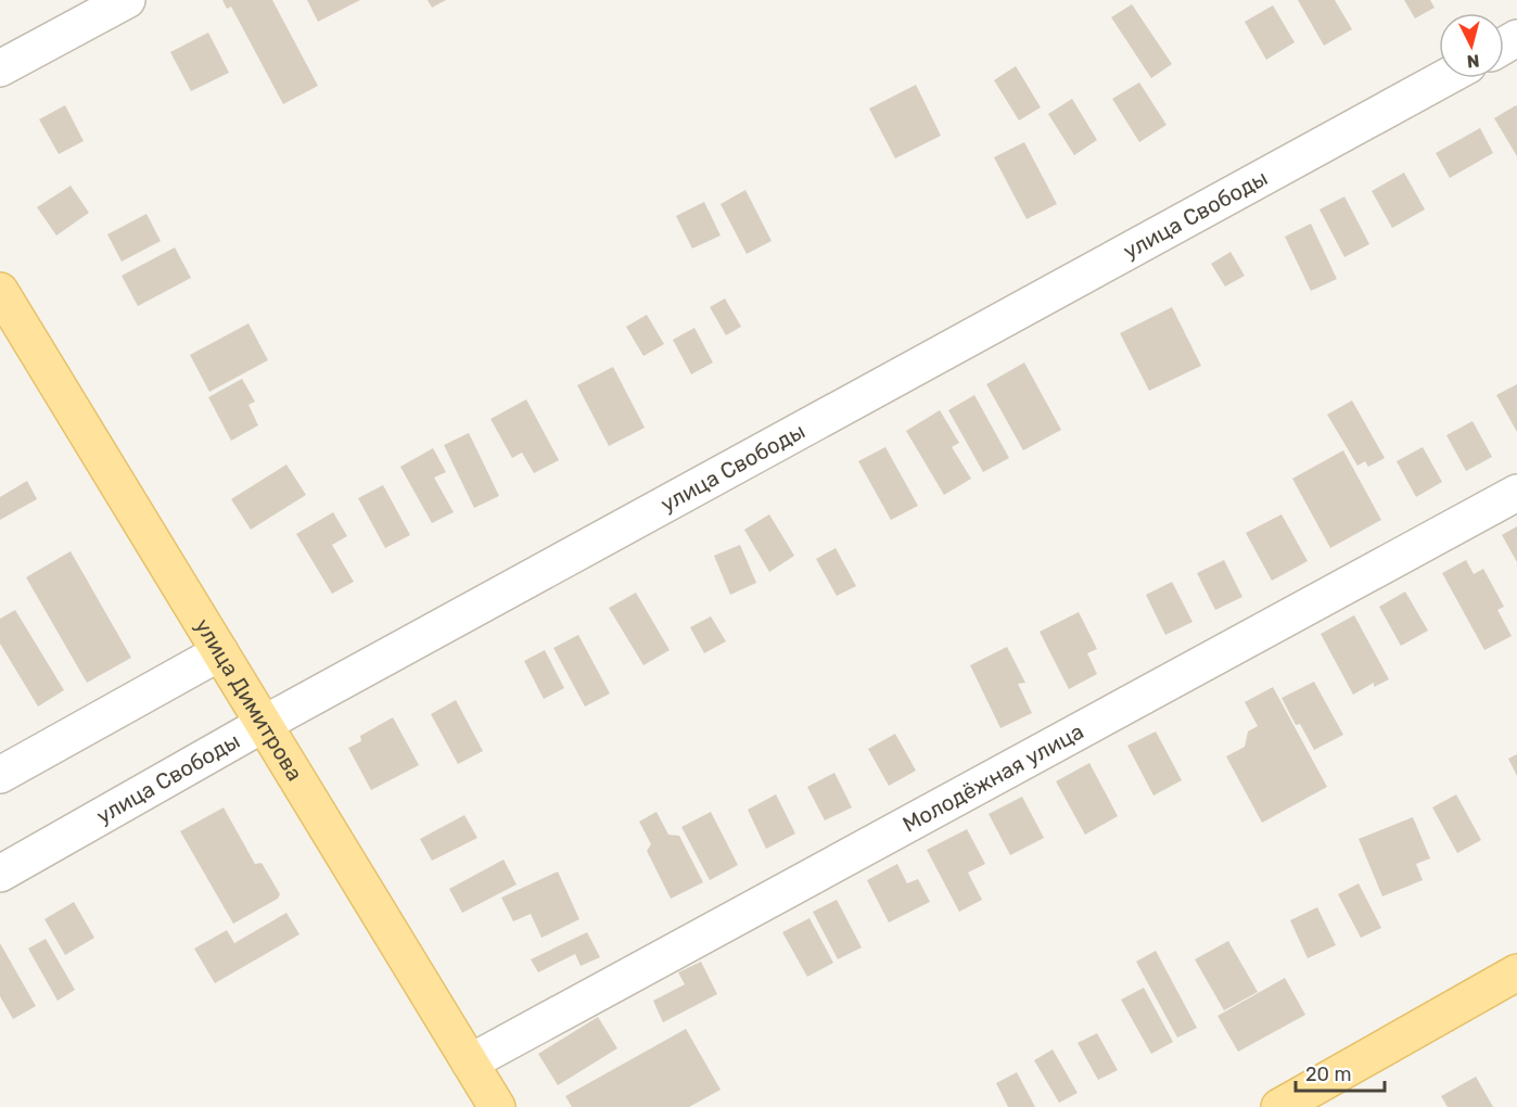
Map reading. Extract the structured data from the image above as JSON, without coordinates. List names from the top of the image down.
{
  "streets": {
    "main road": ["улица Димитрова"],
    "street": ["улица Свободы", "Молодёжная улица"]
  },
  "crossings": [
    ["улица Свободы", "улица Димитрова"],
    ["улица Димитрова", "Молодёжная улица"]
  ],
  "scale_bar": "20 m",
  "north": "bottom"
}
